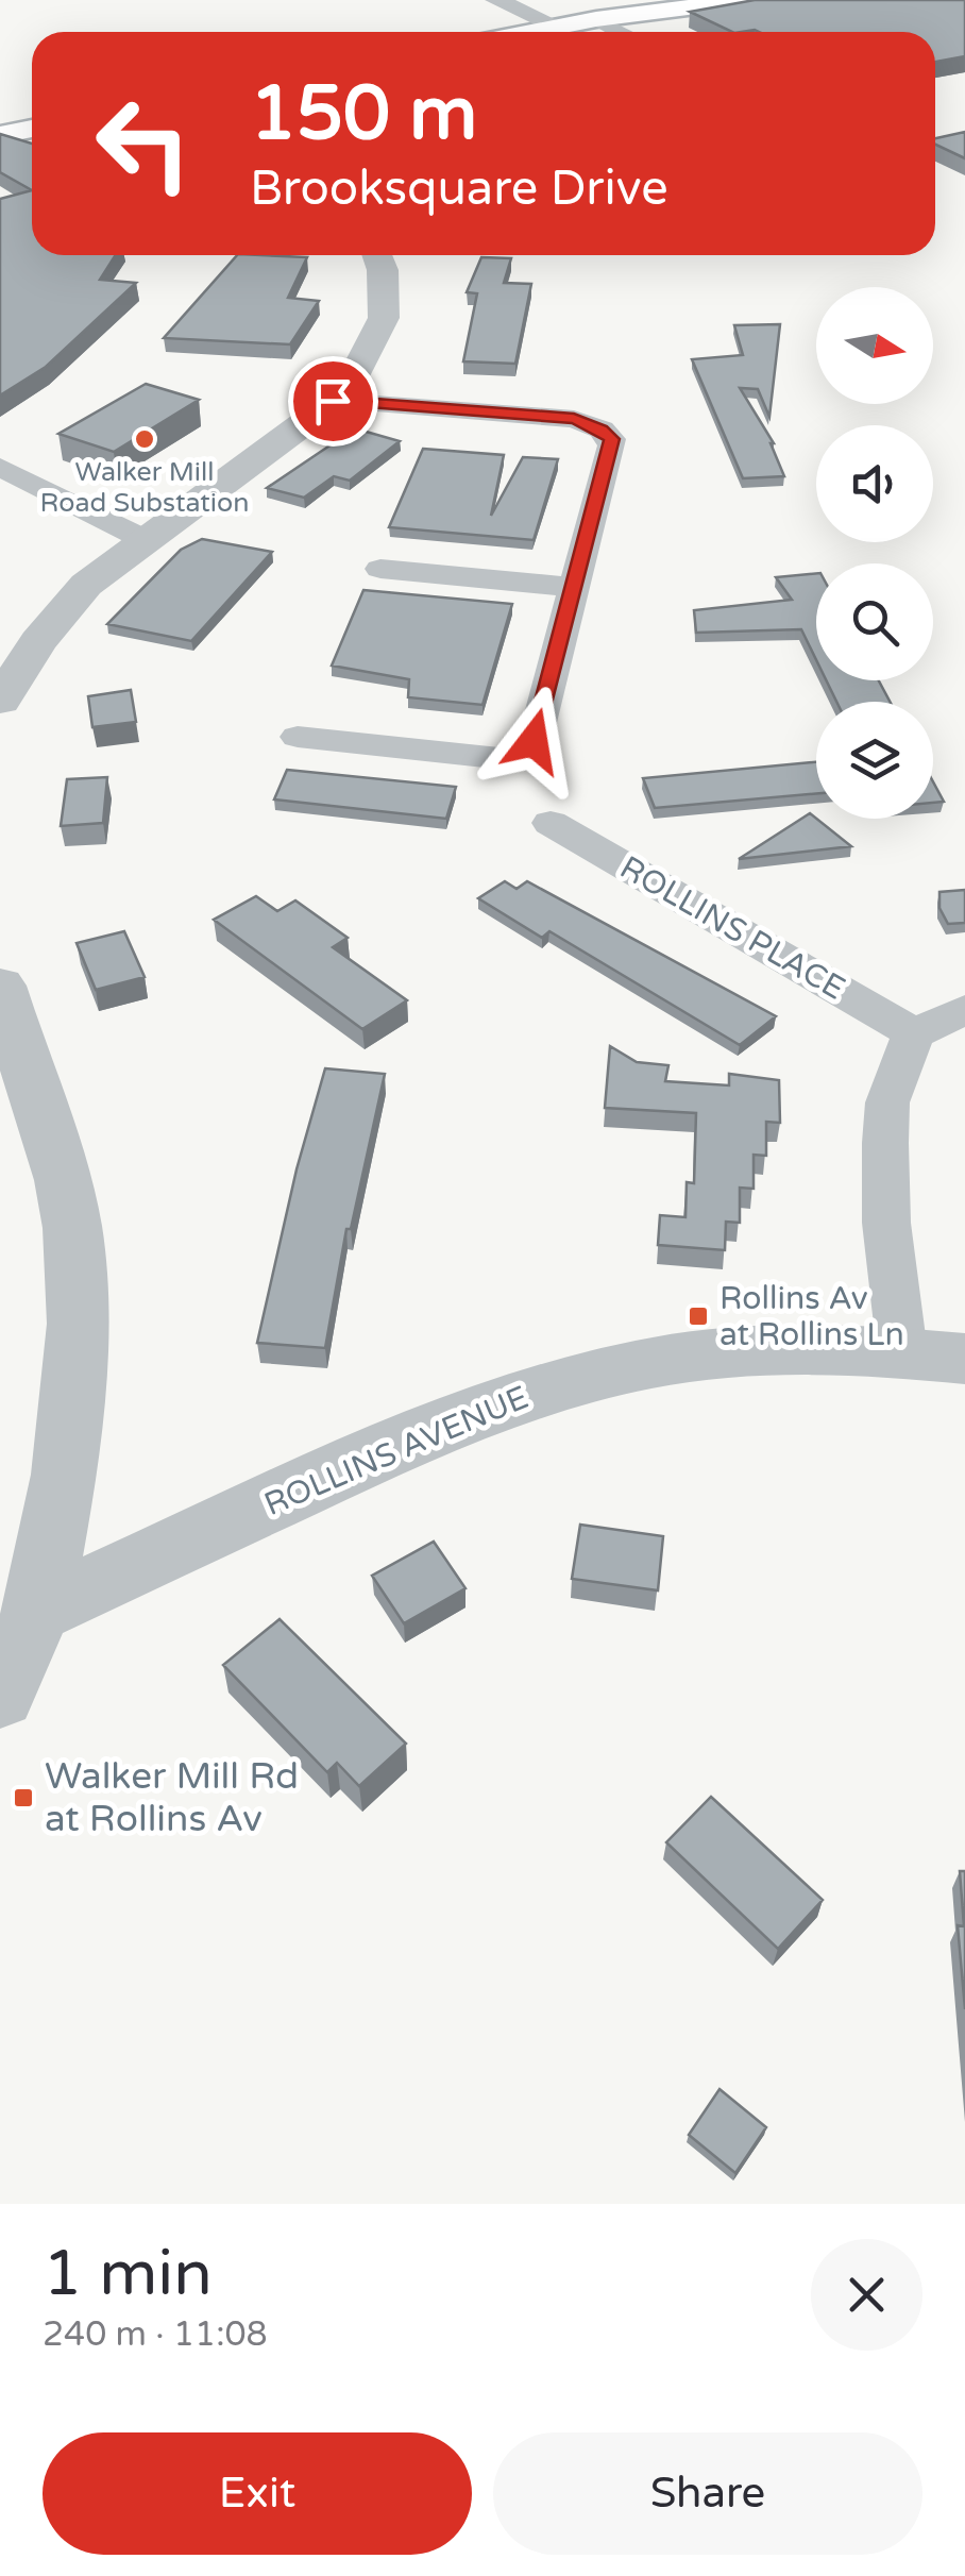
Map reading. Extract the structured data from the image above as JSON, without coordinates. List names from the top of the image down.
{
  "streets": {
    "street": ["ROLLINS PLACE", "ROLLINS AVENUE"]
  },
  "places": {
    "other": ["Walker Mill Road Substation"],
    "transit": ["Rollins Av at Rollins Ln", "Walker Mill Rd at Rollins Av"]
  },
  "north": "right",
  "page": {
    "turn": ["150 m", "Brooksquare Drive"],
    "heading": ["1 min", "240 m · 11:08"],
    "buttons": ["Exit", "Share"]
  }
}
